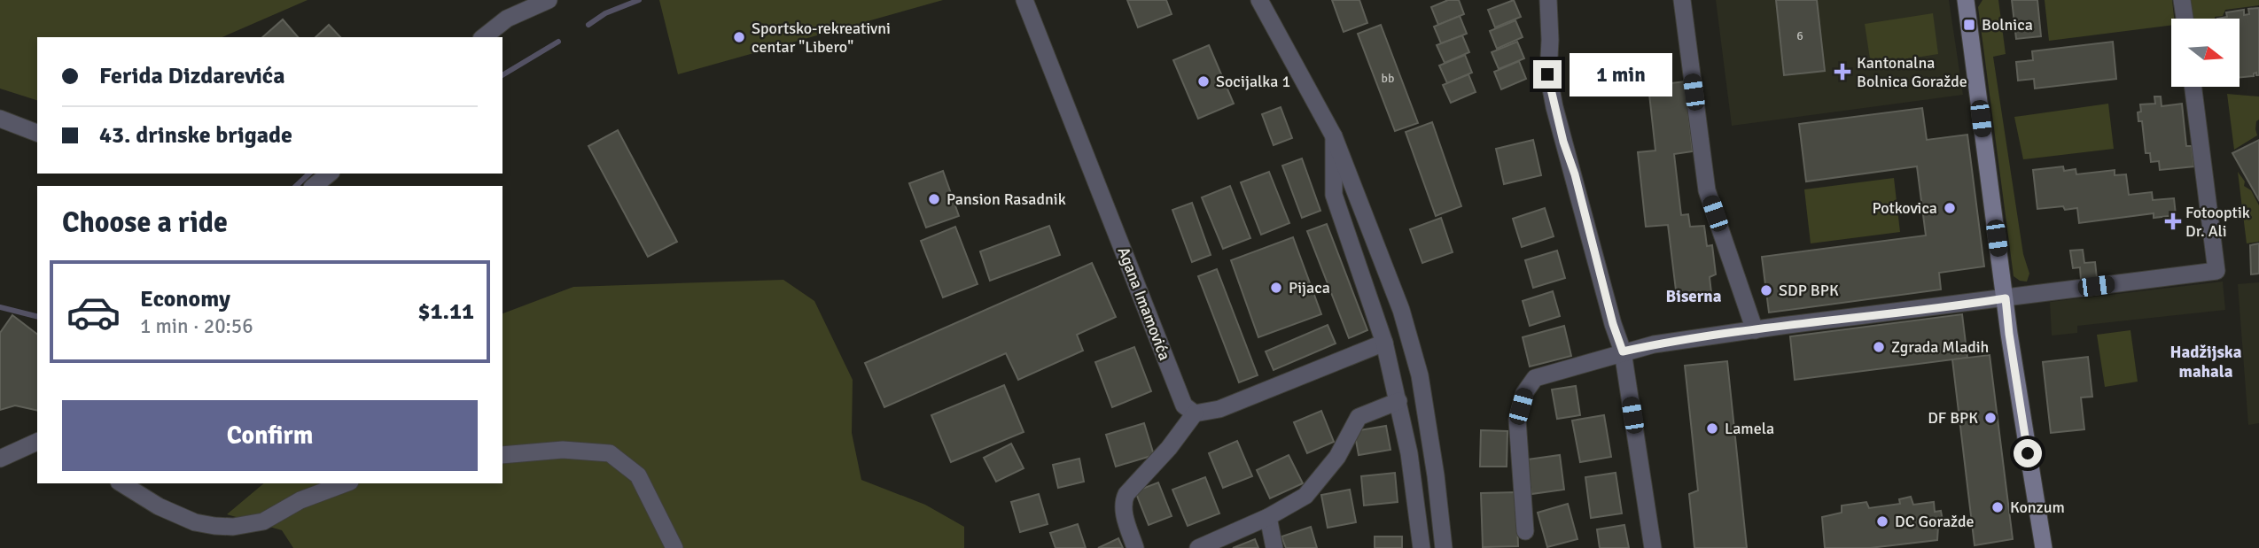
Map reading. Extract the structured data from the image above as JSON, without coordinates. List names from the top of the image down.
{
  "streets": {
    "street": ["Agana Imamovića"]
  },
  "districts": ["Biserna", "Hadžijska mahala"],
  "places": {
    "transit": ["Bolnica"],
    "other": [
      "Sportsko-rekreativni centar \"Libero\"",
      "Socijalka 1",
      "Pansion Rasadnik",
      "Potkovica",
      "Pijaca",
      "SDP BPK",
      "Zgrada Mladih",
      "DF BPK",
      "Lamela",
      "Konzum",
      "DC Goražde"
    ],
    "health": ["Kantonalna Bolnica Goražde", "Fotooptik Dr. Ali"]
  },
  "house_numbers": ["6", "bb"],
  "north": "right",
  "page": {
    "banner": ["Ferida Dizdarevića", "43. drinske brigade"],
    "bubble": "1 min",
    "heading": "Choose a ride",
    "list": [
      {
        "name": "Economy",
        "note": "1 min · 20:56",
        "value": "$1.11"
      }
    ],
    "buttons": "Confirm"
  }
}
